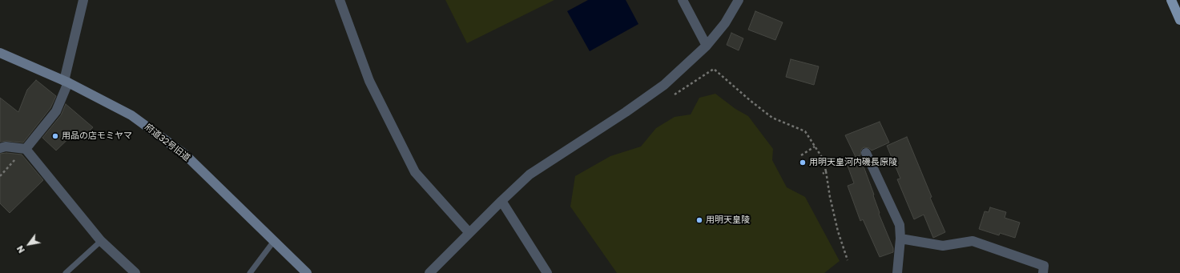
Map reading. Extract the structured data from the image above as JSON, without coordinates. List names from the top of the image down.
{
  "streets": {
    "street": ["府道32号旧道"]
  },
  "places": ["用品の店モミヤマ", "用明天皇河内磯長原陵", "用明天皇陵"],
  "north": "bottom left"
}
